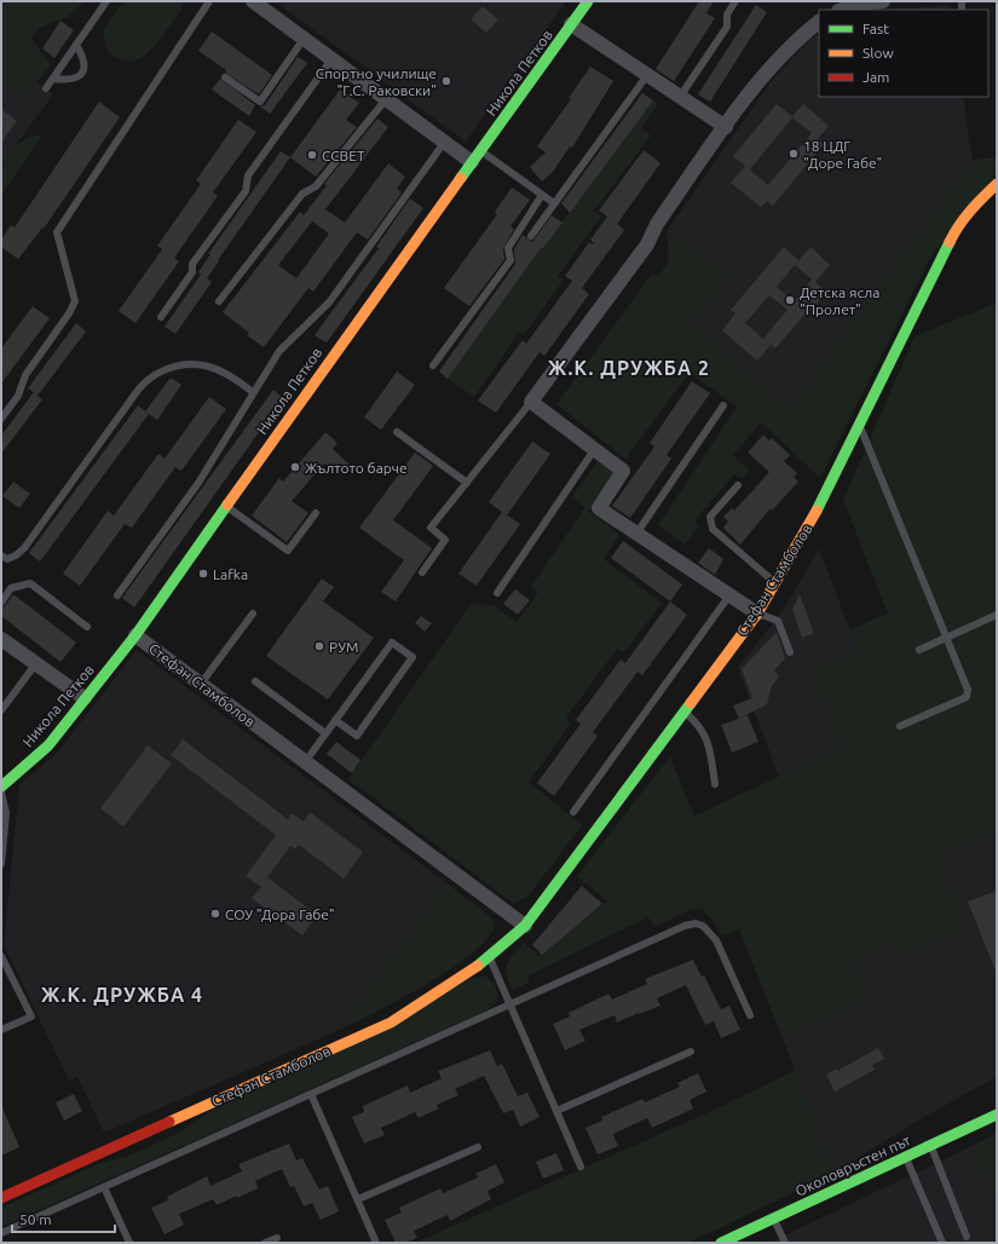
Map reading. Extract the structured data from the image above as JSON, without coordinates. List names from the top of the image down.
{
  "streets": {
    "street": ["Никола Петков", "Стефан Стамболов", "Околовръстен път"]
  },
  "crossings": [
    ["Никола Петков", "Стефан Стамболов"]
  ],
  "districts": ["Ж.К. ДРУЖБА 2", "Ж.К. ДРУЖБА 4"],
  "places": [
    "Спортно училище \"Г.С. Раковски\"",
    "18 ЦДГ \"Доре Габе\"",
    "ССВЕТ",
    "Детска ясла \"Пролет\"",
    "Жълтото барче",
    "Lafka",
    "РУМ",
    "СОУ \"Дора Габе\""
  ],
  "legend": ["Fast", "Slow", "Jam"],
  "scale_bar": "50 m"
}
